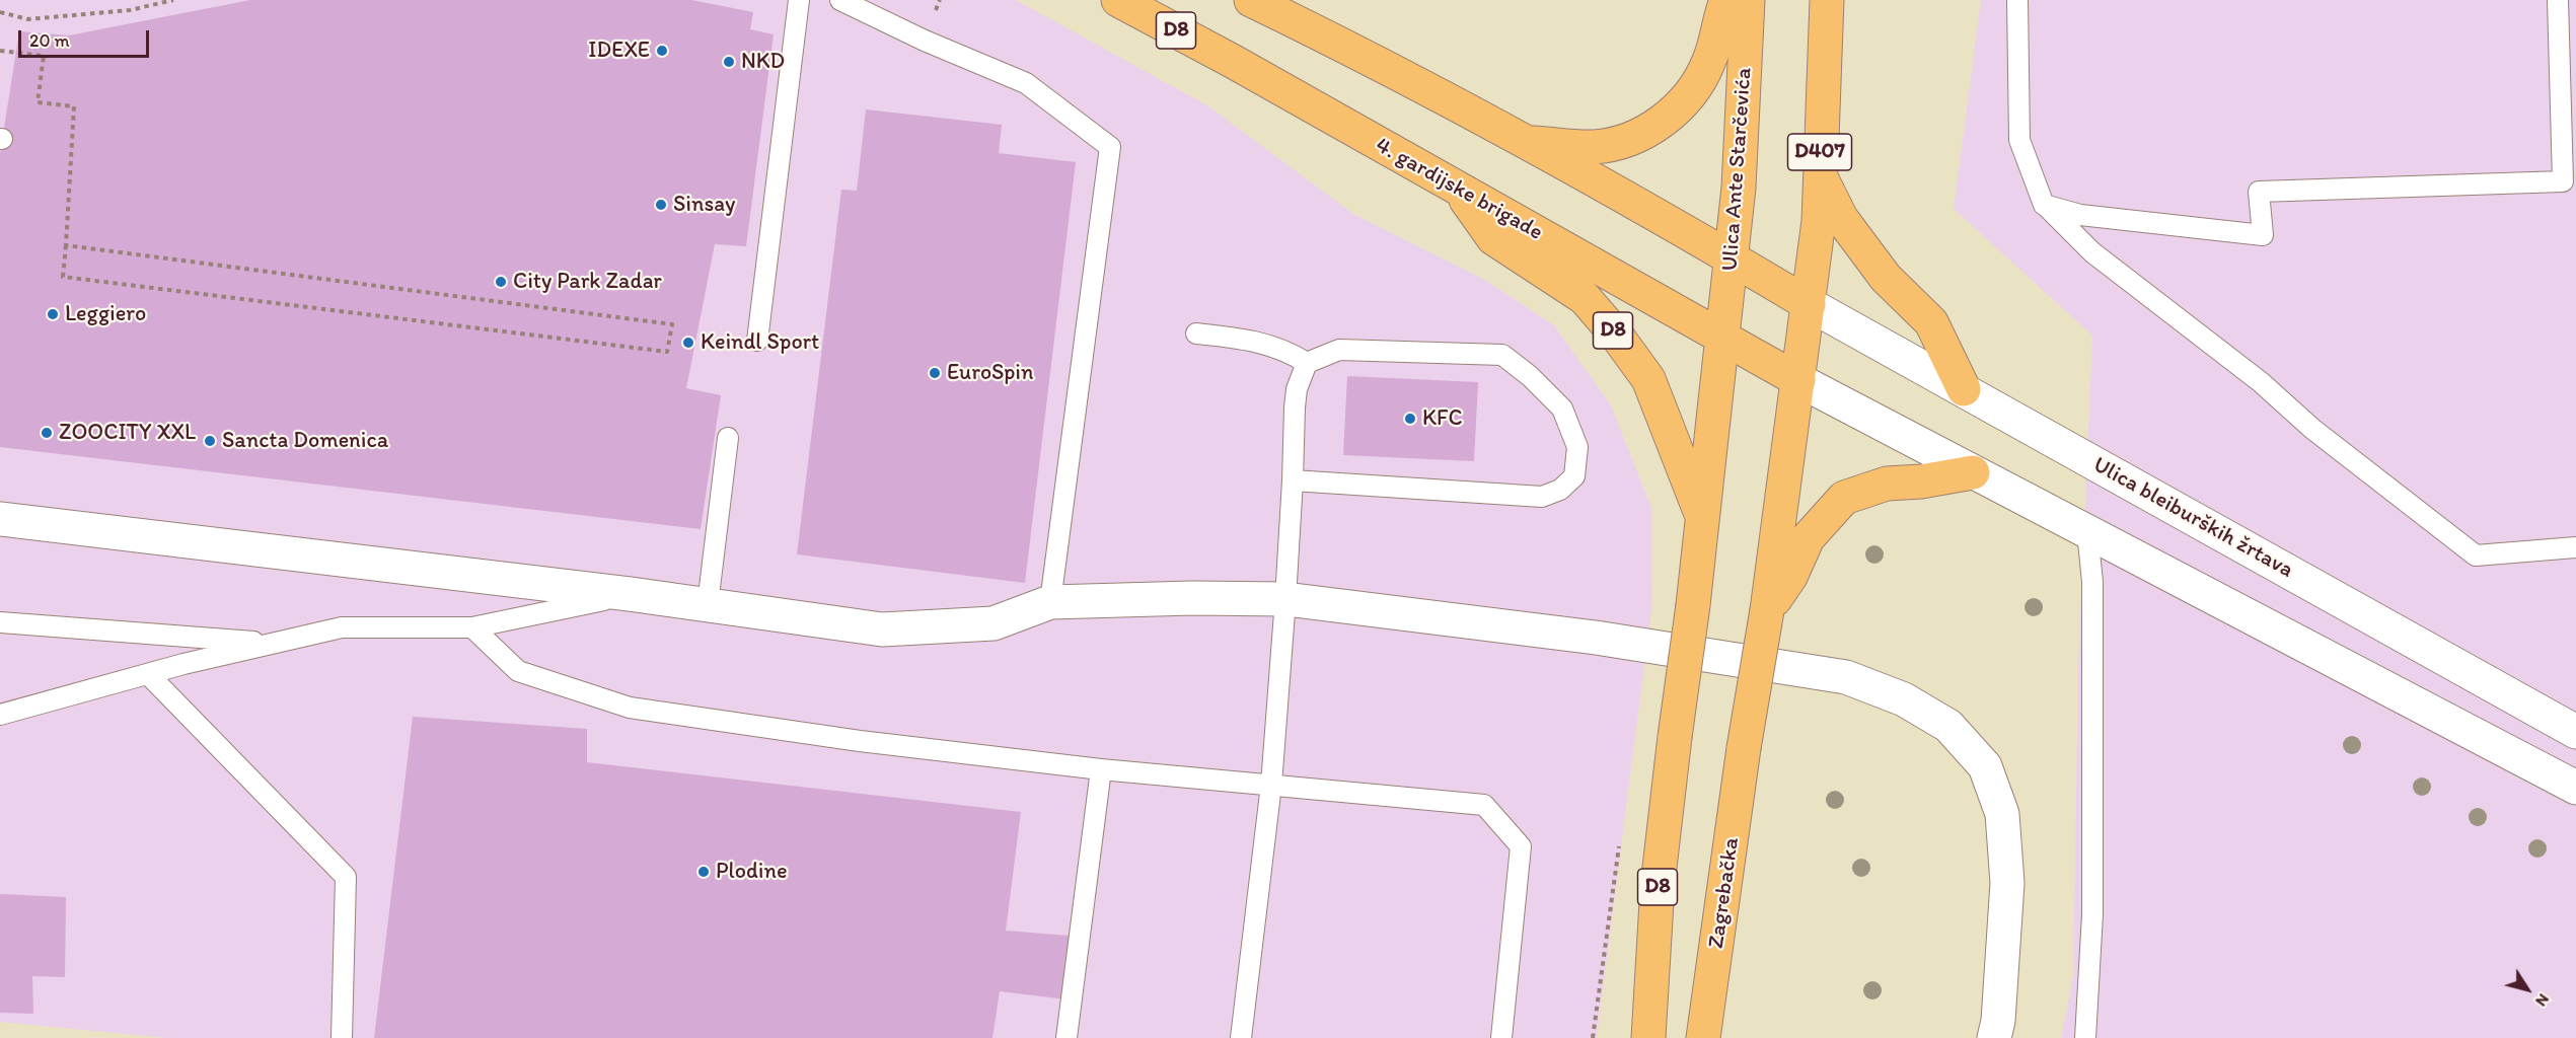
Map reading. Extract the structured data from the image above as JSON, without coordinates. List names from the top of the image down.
{
  "streets": {
    "main road": [
      "D8",
      "D407",
      "Ulica Ante Starčevića",
      "4. gardijske brigade",
      "Zagrebačka"
    ],
    "street": ["Ulica bleiburških žrtava"]
  },
  "crossings": [
    ["D8", "Ulica Ante Starčevića"],
    ["D8", "4. gardijske brigade"],
    ["D407", "Ulica bleiburških žrtava"],
    ["Ulica Ante Starčevića", "4. gardijske brigade"],
    ["4. gardijske brigade", "Zagrebačka"]
  ],
  "places": [
    "IDEXE",
    "NKD",
    "Sinsay",
    "City Park Zadar",
    "Leggiero",
    "Keindl Sport",
    "EuroSpin",
    "KFC",
    "ZOOCITY XXL",
    "Sancta Domenica",
    "Plodine"
  ],
  "scale_bar": "20 m",
  "north": "bottom right"
}
